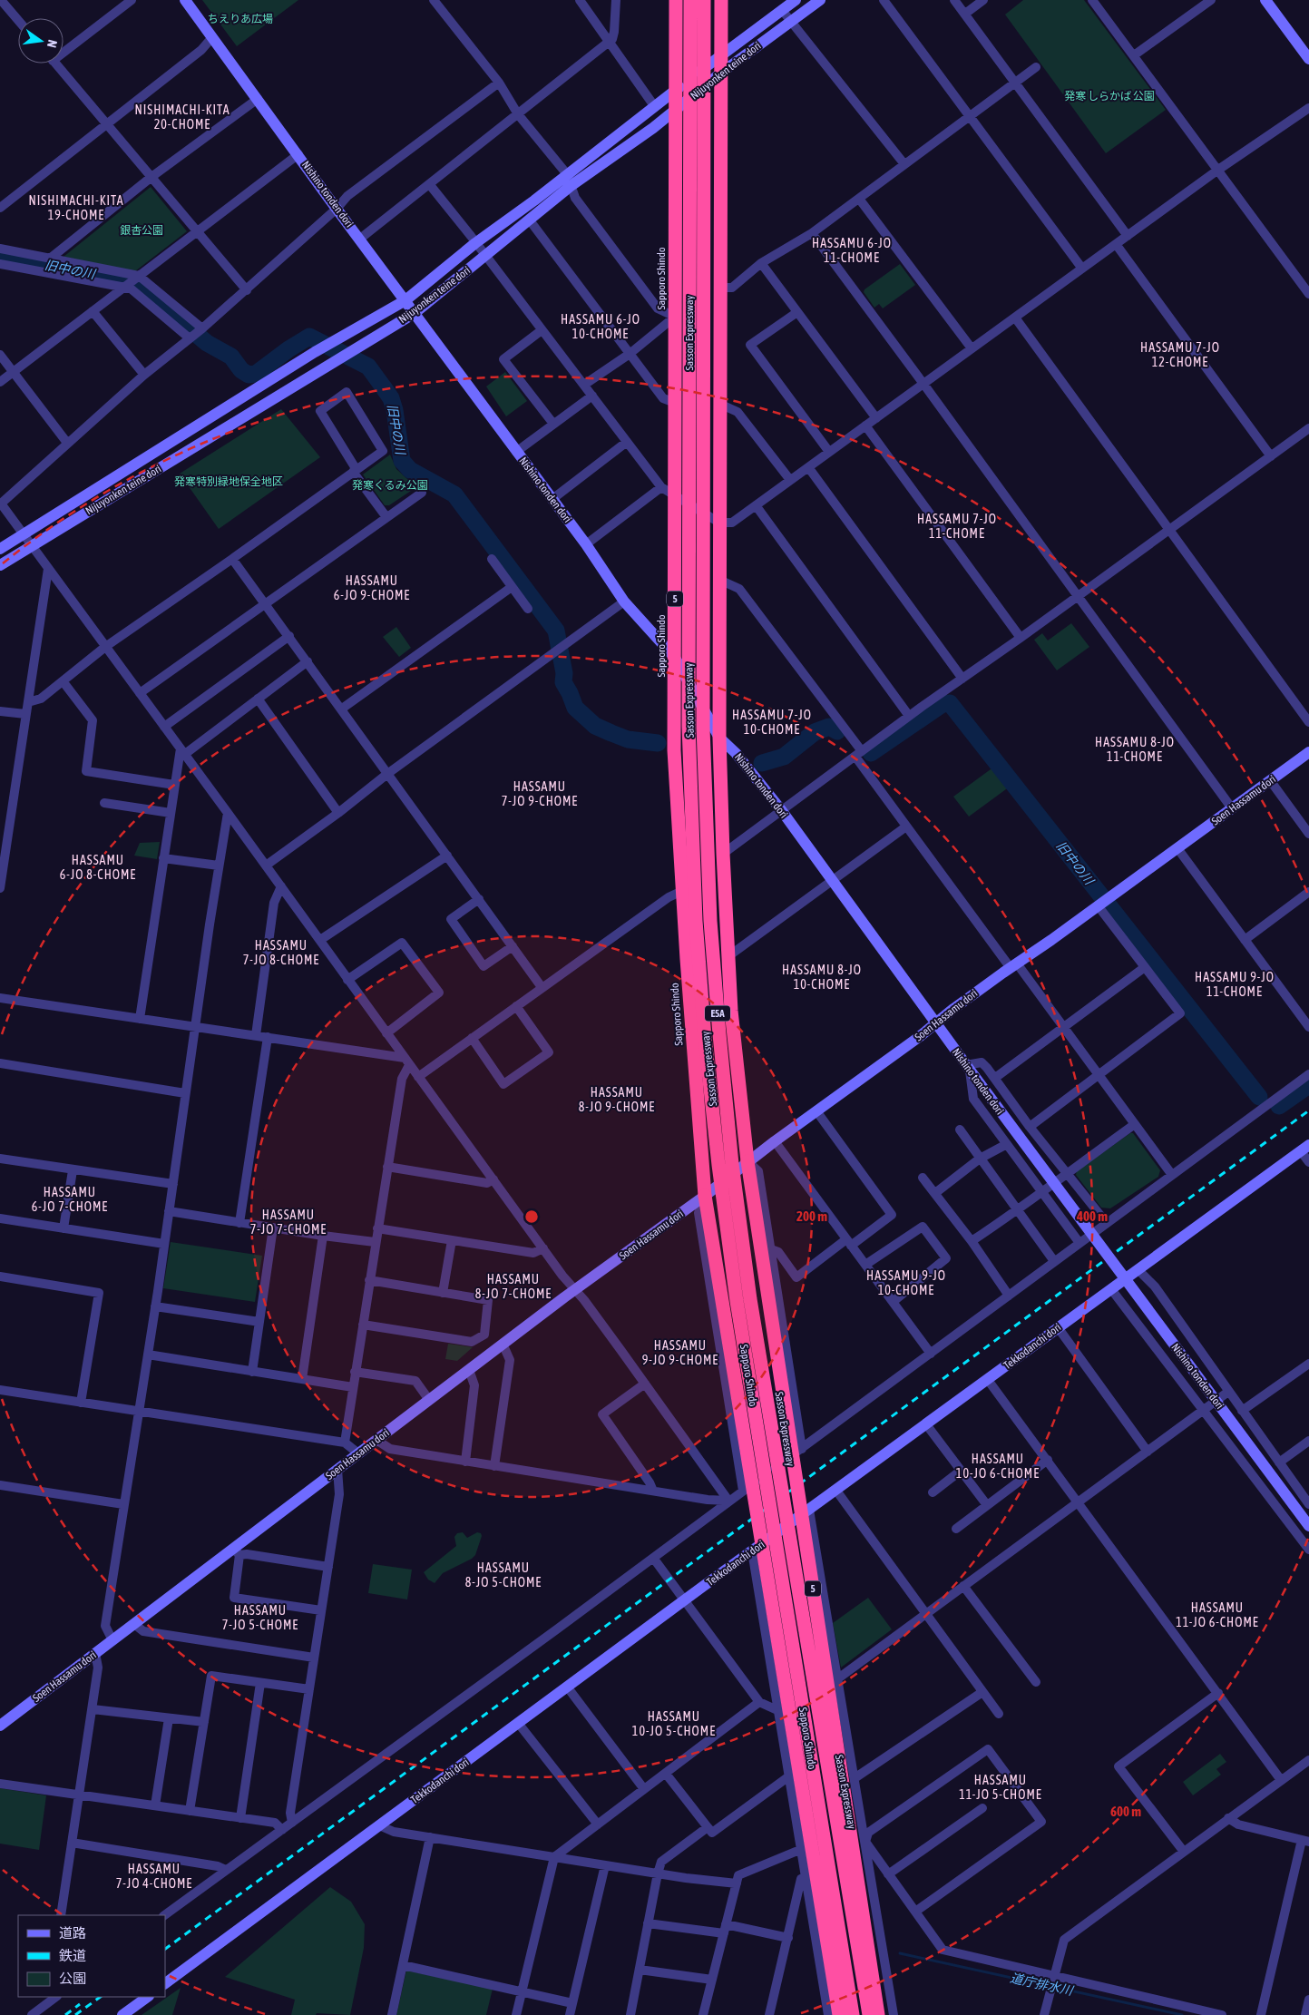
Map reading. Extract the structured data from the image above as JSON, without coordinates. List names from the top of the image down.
{
  "streets": {
    "highway": [
      "Sapporo Shindo",
      "Sasson Expressway",
      "5",
      "E5A"
    ],
    "street": [
      "Nijuyonken teine dori",
      "Nishino tonden dori",
      "Soen Hassamu dori",
      "Tekkodanchi dori"
    ]
  },
  "crossings": [
    ["Nijuyonken teine dori", "Nishino tonden dori"],
    ["Nijuyonken teine dori", "Sapporo Shindo"],
    ["Nijuyonken teine dori", "5"],
    ["Nishino tonden dori", "Sapporo Shindo"],
    ["Nishino tonden dori", "5"],
    ["Nishino tonden dori", "Soen Hassamu dori"],
    ["Sapporo Shindo", "Soen Hassamu dori"],
    ["5", "Soen Hassamu dori"]
  ],
  "districts": [
    "NISHIMACHI-KITA 20-CHOME",
    "NISHIMACHI-KITA 19-CHOME",
    "HASSAMU 6-JO 11-CHOME",
    "HASSAMU 6-JO 10-CHOME",
    "HASSAMU 7-JO 12-CHOME",
    "HASSAMU 7-JO 11-CHOME",
    "HASSAMU 6-JO 9-CHOME",
    "HASSAMU 7-JO 10-CHOME",
    "HASSAMU 8-JO 11-CHOME",
    "HASSAMU 7-JO 9-CHOME",
    "HASSAMU 6-JO 8-CHOME",
    "HASSAMU 7-JO 8-CHOME",
    "HASSAMU 8-JO 10-CHOME",
    "HASSAMU 9-JO 11-CHOME",
    "HASSAMU 8-JO 9-CHOME",
    "HASSAMU 6-JO 7-CHOME",
    "HASSAMU 7-JO 7-CHOME",
    "HASSAMU 9-JO 10-CHOME",
    "HASSAMU 8-JO 7-CHOME",
    "HASSAMU 9-JO 9-CHOME",
    "HASSAMU 10-JO 6-CHOME",
    "HASSAMU 8-JO 5-CHOME",
    "HASSAMU 11-JO 6-CHOME",
    "HASSAMU 7-JO 5-CHOME",
    "HASSAMU 10-JO 5-CHOME",
    "HASSAMU 11-JO 5-CHOME",
    "HASSAMU 7-JO 4-CHOME"
  ],
  "water": ["旧中の川", "道庁排水川"],
  "parks": [
    "ちえりあ広場",
    "発寒 しらかば 公園",
    "銀杏公園",
    "発寒特別緑地保全地区",
    "発寒くるみ公園"
  ],
  "legend": ["道路", "鉄道", "公園"],
  "north": "right",
  "rings": ["200 m", "400 m", "600 m"]
}
